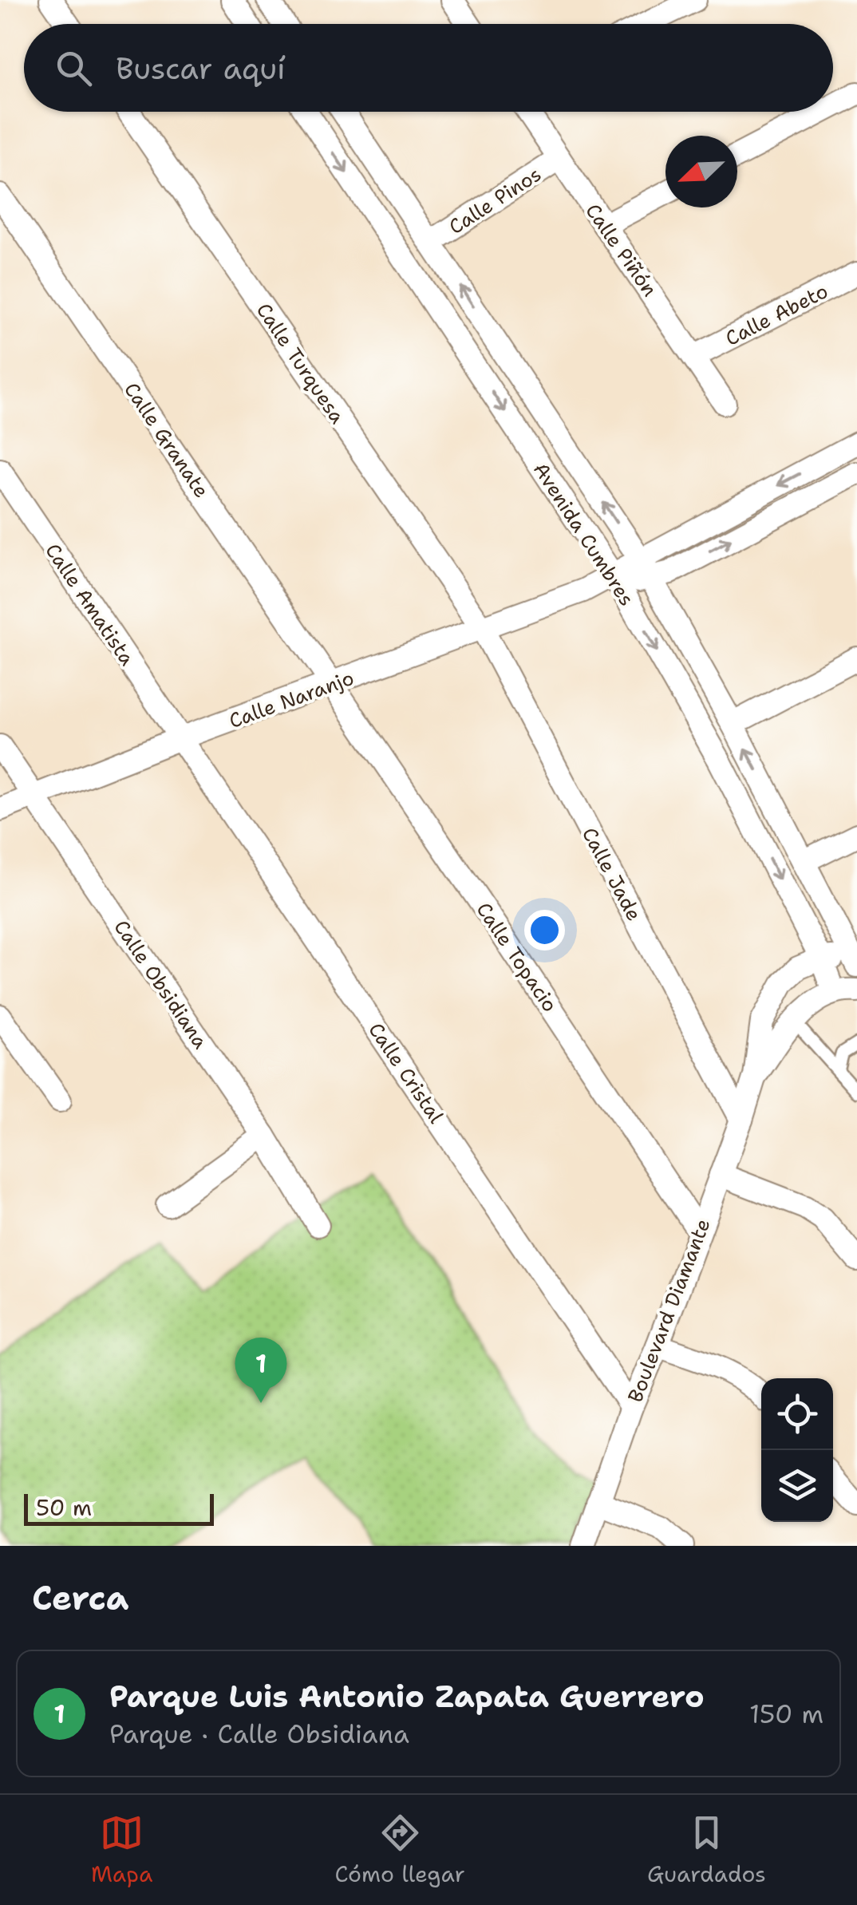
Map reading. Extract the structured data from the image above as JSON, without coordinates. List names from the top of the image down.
{
  "streets": {
    "street": [
      "Calle Pinos",
      "Calle Piñón",
      "Calle Abeto",
      "Calle Turquesa",
      "Calle Granate",
      "Avenida Cumbres",
      "Calle Amatista",
      "Calle Naranjo",
      "Calle Jade",
      "Calle Topacio",
      "Calle Obsidiana",
      "Calle Cristal",
      "Boulevard Diamante"
    ]
  },
  "crossings": [
    ["Calle Pinos", "Calle Piñón"],
    ["Calle Pinos", "Avenida Cumbres"],
    ["Calle Piñón", "Calle Abeto"],
    ["Calle Turquesa", "Calle Naranjo"],
    ["Calle Turquesa", "Calle Jade"],
    ["Calle Granate", "Calle Naranjo"],
    ["Calle Granate", "Calle Topacio"],
    ["Avenida Cumbres", "Calle Naranjo"],
    ["Avenida Cumbres", "Boulevard Diamante"],
    ["Calle Amatista", "Calle Naranjo"],
    ["Calle Amatista", "Calle Cristal"],
    ["Calle Naranjo", "Calle Jade"],
    ["Calle Naranjo", "Calle Topacio"],
    ["Calle Naranjo", "Calle Obsidiana"],
    ["Calle Naranjo", "Calle Cristal"],
    ["Calle Jade", "Boulevard Diamante"],
    ["Calle Topacio", "Boulevard Diamante"],
    ["Calle Cristal", "Boulevard Diamante"]
  ],
  "scale_bar": "50 m",
  "north": "bottom left",
  "page": {
    "search": "Buscar aquí",
    "pins": "1",
    "scale": "50 m",
    "heading": "Cerca",
    "list": [
      {
        "mark": "1",
        "name": "Parque Luis Antonio Zapata Guerrero",
        "note": "Parque · Calle Obsidiana",
        "value": "150 m"
      }
    ],
    "nav": ["Mapa", "Cómo llegar", "Guardados"]
  }
}
